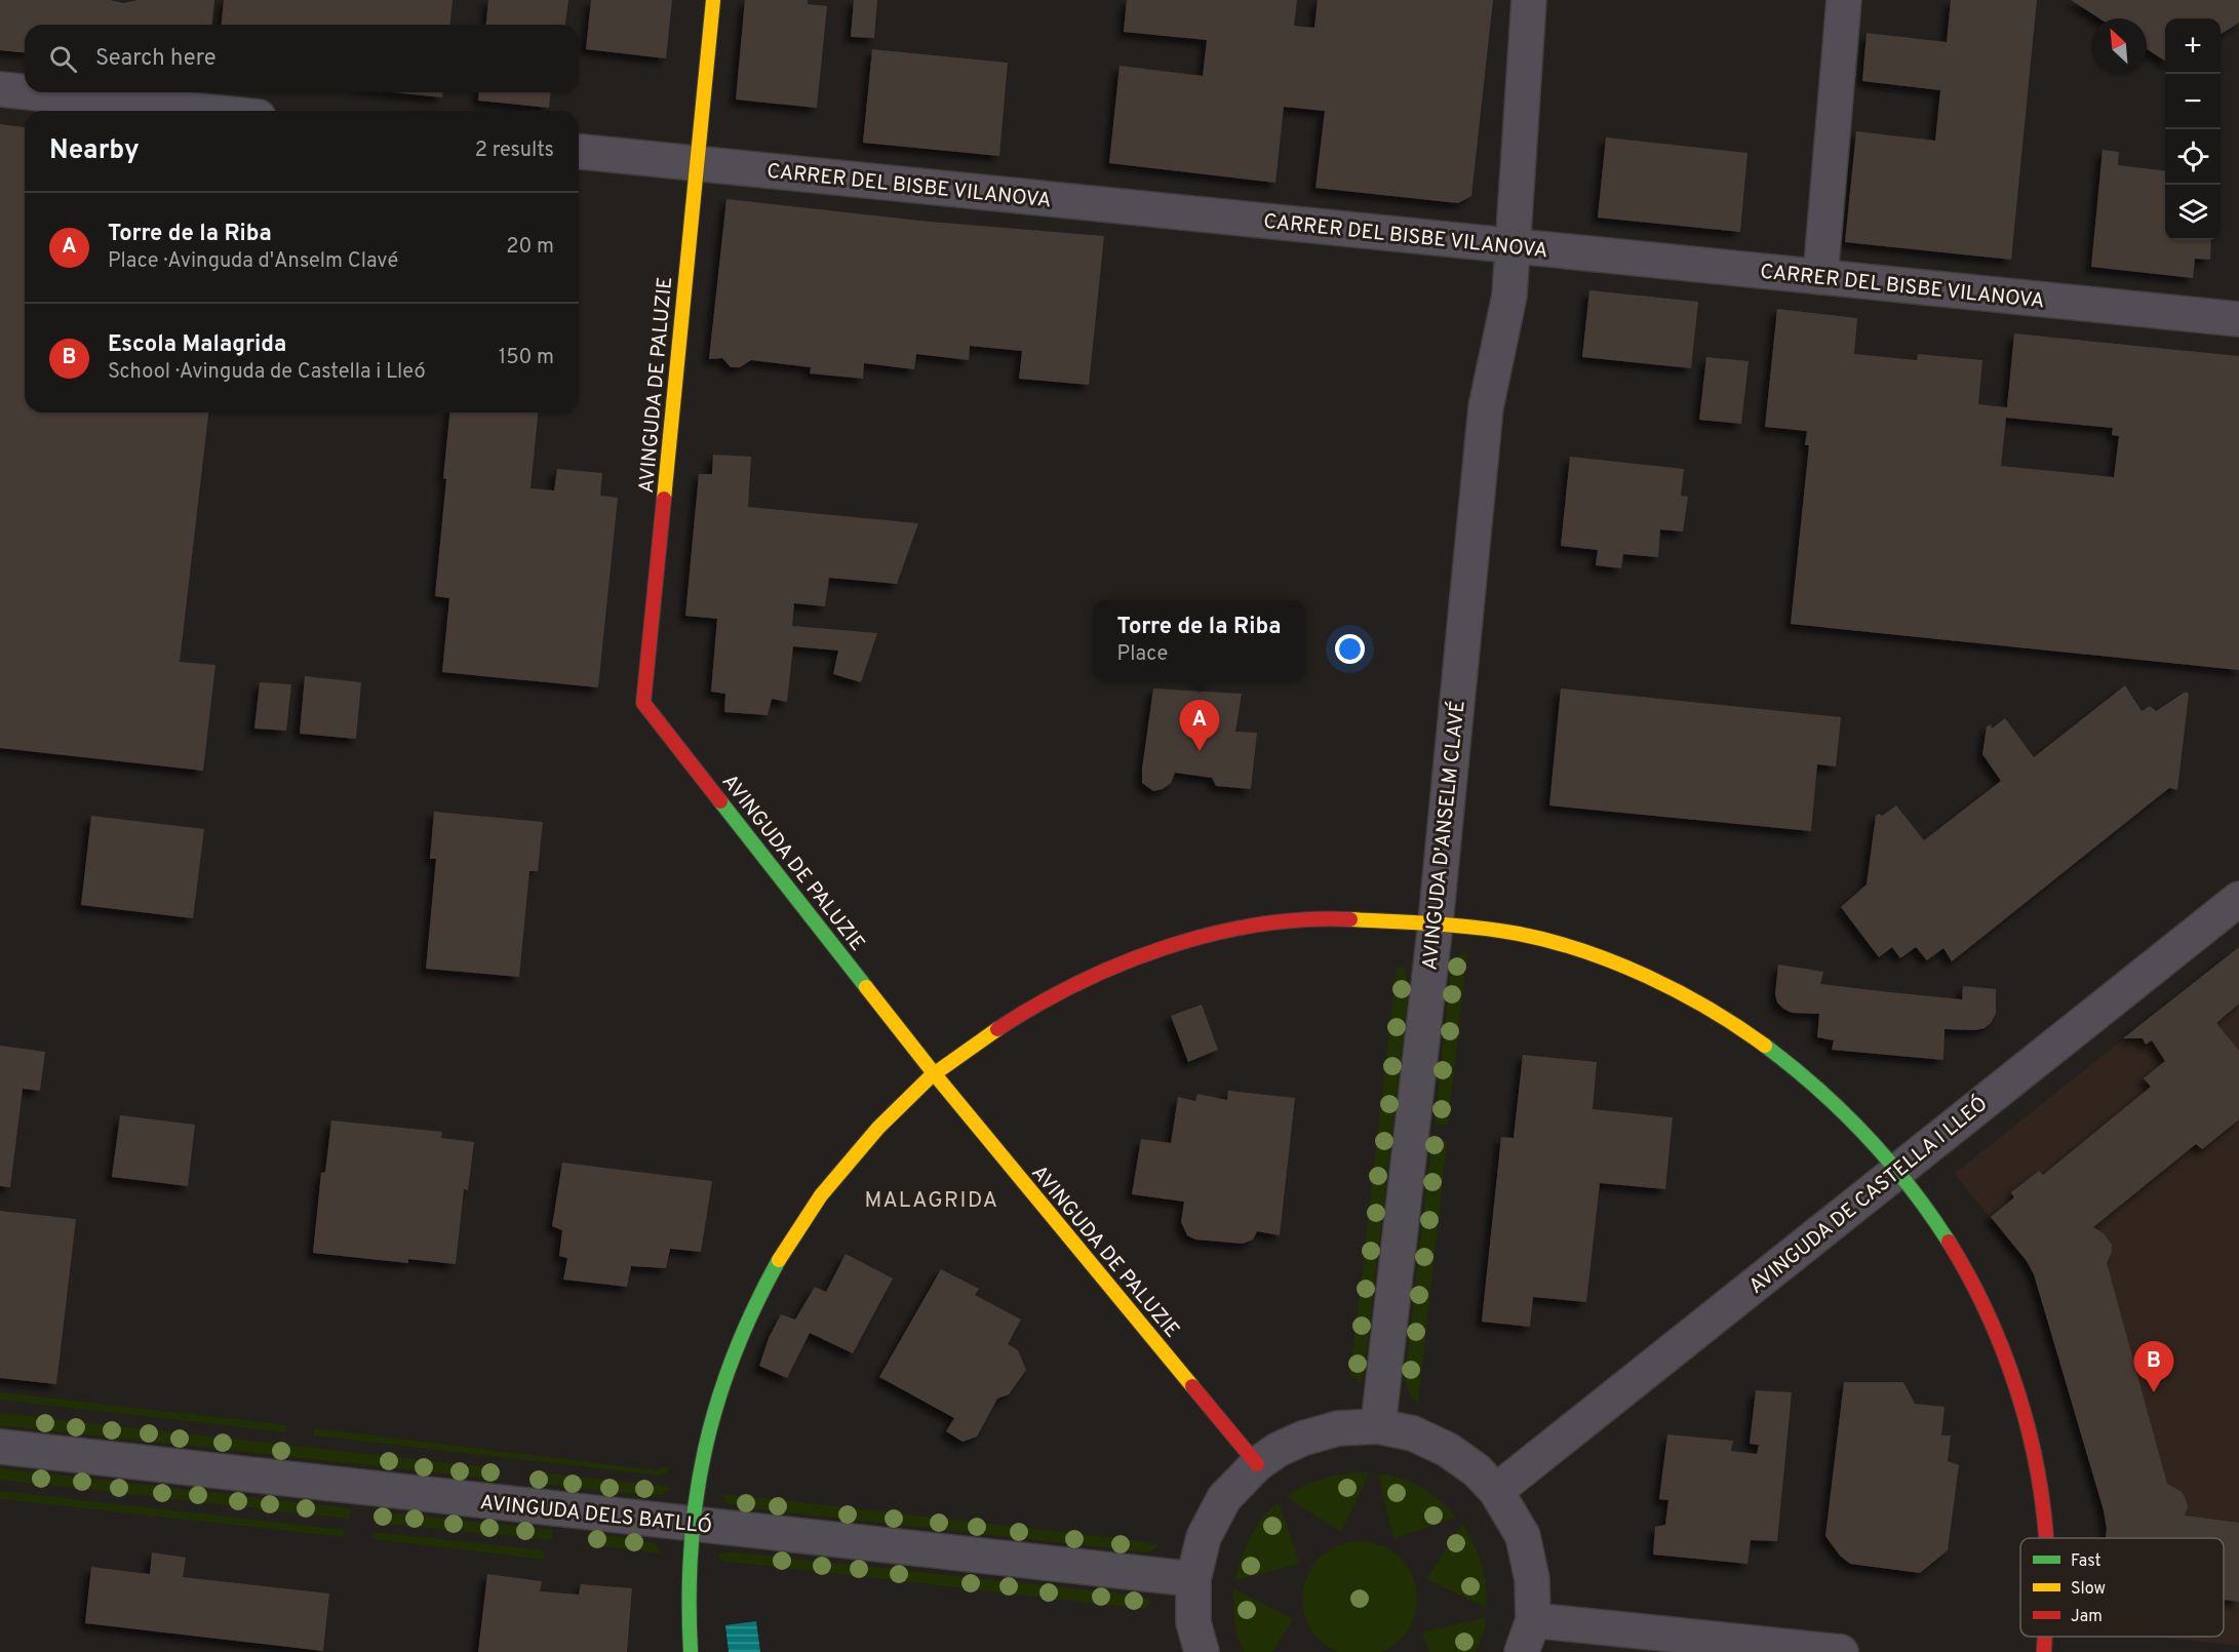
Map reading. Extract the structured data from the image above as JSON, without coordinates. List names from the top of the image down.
{
  "streets": {
    "street": [
      "CARRER DEL BISBE VILANOVA",
      "AVINGUDA DE PALUZIE",
      "AVINGUDA D'ANSELM CLAVÉ",
      "AVINGUDA DE CASTELLA I LLEÓ",
      "AVINGUDA DELS BATLLÓ"
    ]
  },
  "crossings": [
    ["CARRER DEL BISBE VILANOVA", "AVINGUDA DE PALUZIE"],
    ["CARRER DEL BISBE VILANOVA", "AVINGUDA D'ANSELM CLAVÉ"]
  ],
  "districts": ["MALAGRIDA"],
  "legend": ["Fast", "Slow", "Jam"],
  "north": "top left",
  "page": {
    "map_buttons": ["+", "−"],
    "search": "Search here",
    "heading": ["Nearby", "2 results"],
    "list": [
      {
        "mark": "A",
        "name": "Torre de la Riba",
        "note": "Place · Avinguda d'Anselm Clavé",
        "value": "20 m"
      },
      {
        "mark": "B",
        "name": "Escola Malagrida",
        "note": "School · Avinguda de Castella i Lleó",
        "value": "150 m"
      }
    ],
    "popup": ["Torre de la Riba", "Place"],
    "pins": ["A", "B"]
  }
}
